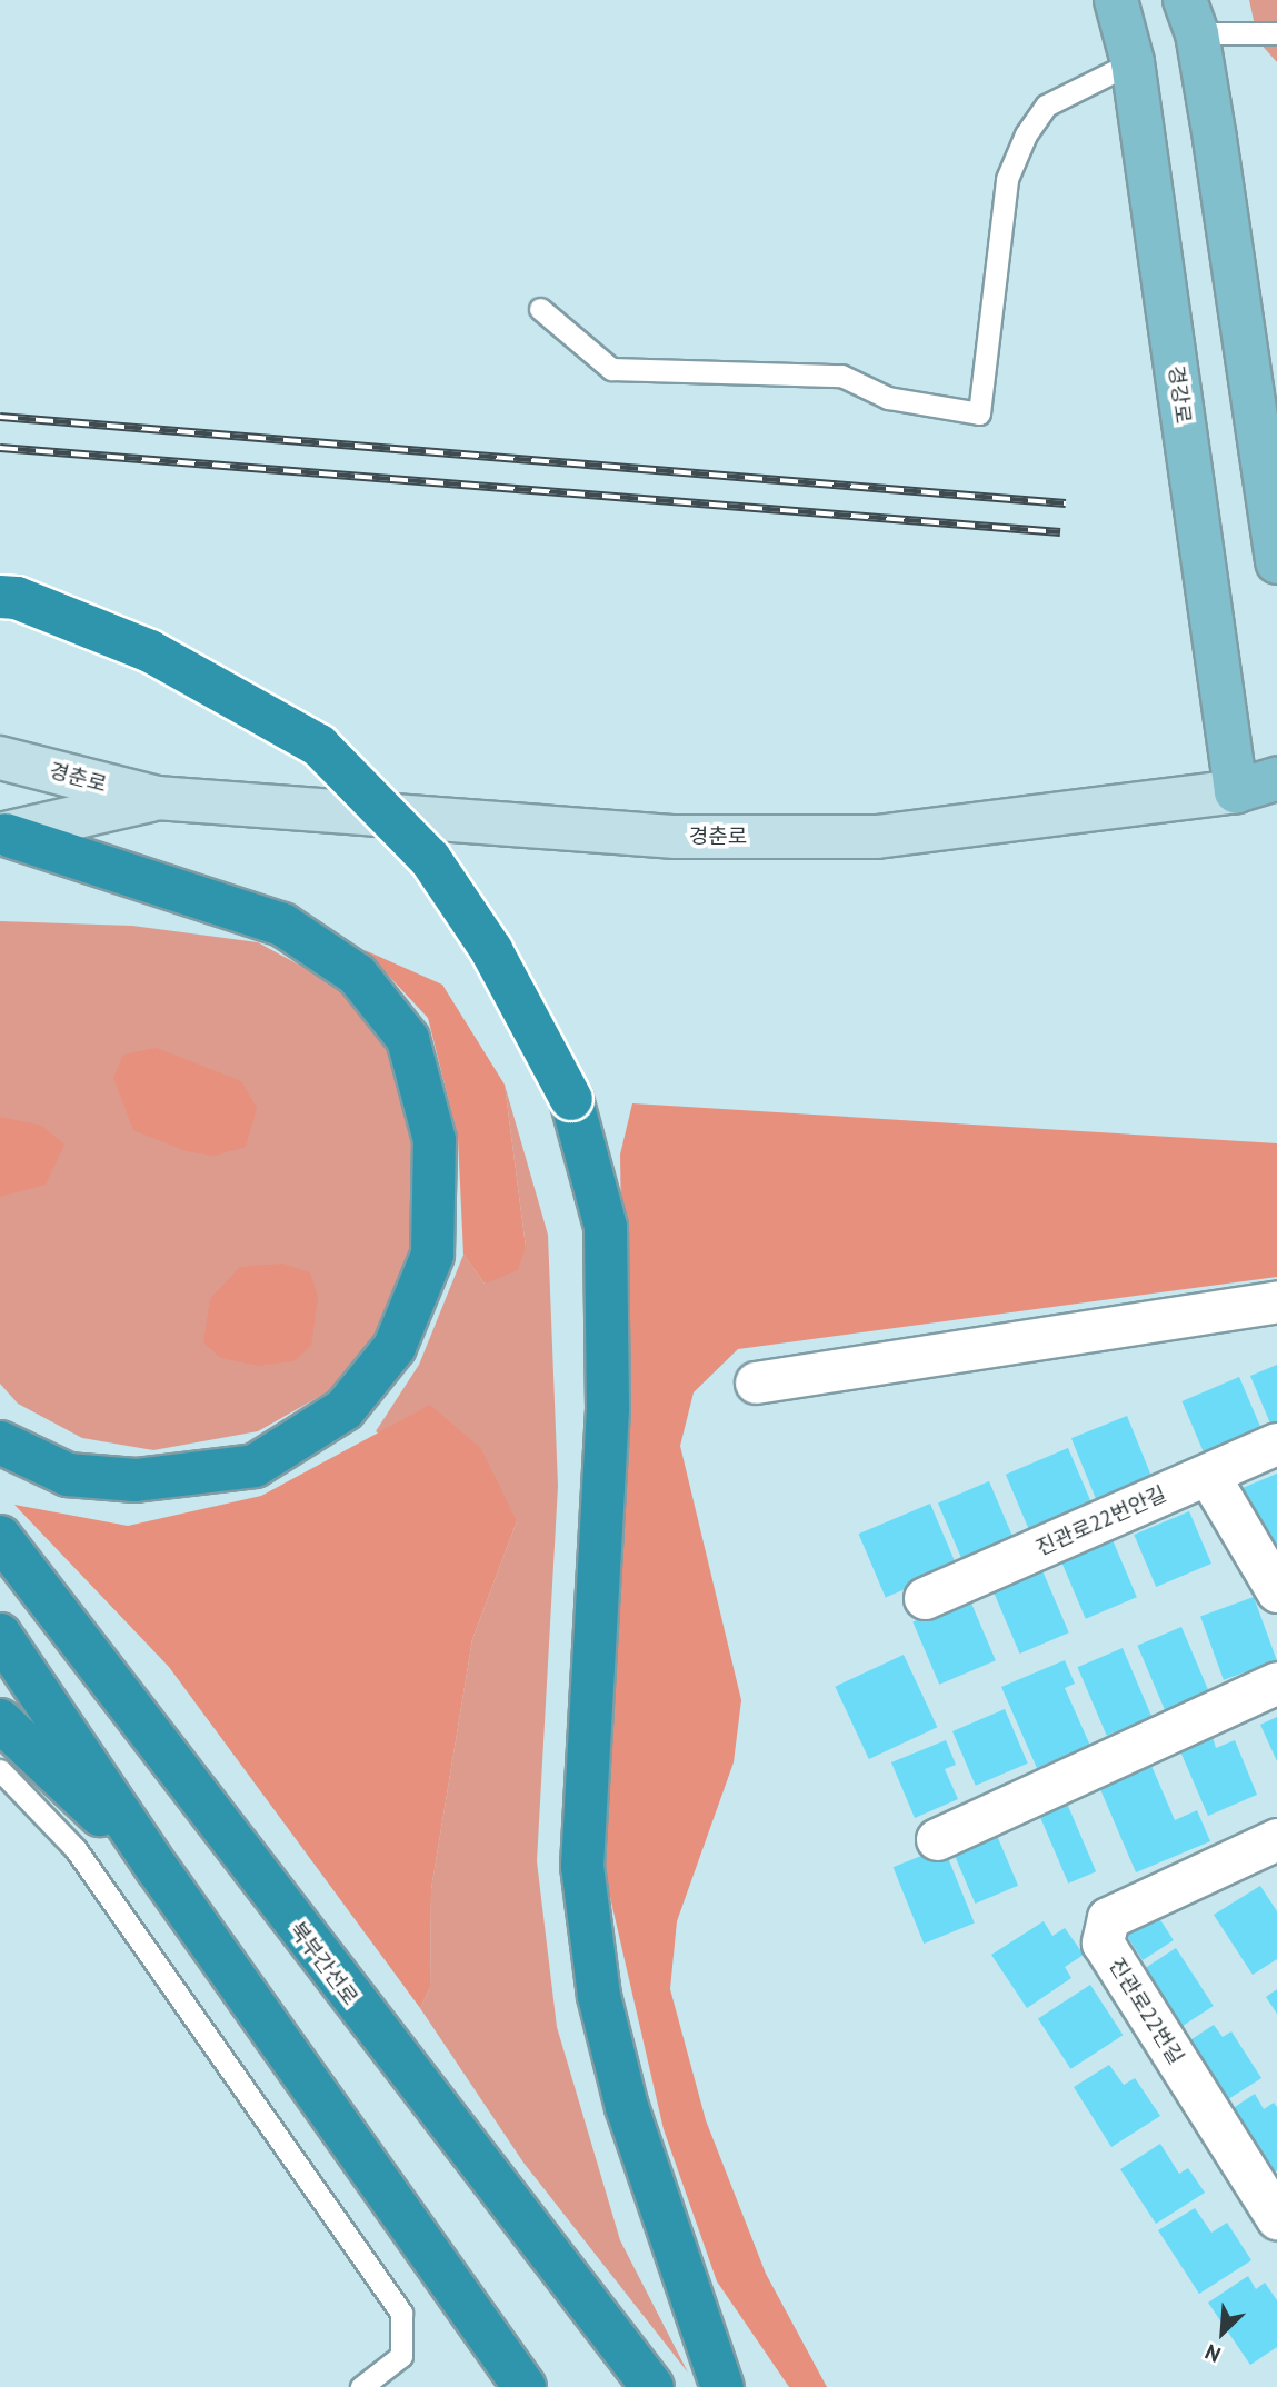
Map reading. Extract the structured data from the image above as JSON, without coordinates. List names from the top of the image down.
{
  "streets": {
    "highway": ["북부간선로"],
    "main road": ["경강로", "경춘로"],
    "street": ["진관로22번안길", "진관로22번길"]
  },
  "crossings": [
    ["경강로", "경춘로"]
  ],
  "north": "bottom left"
}
